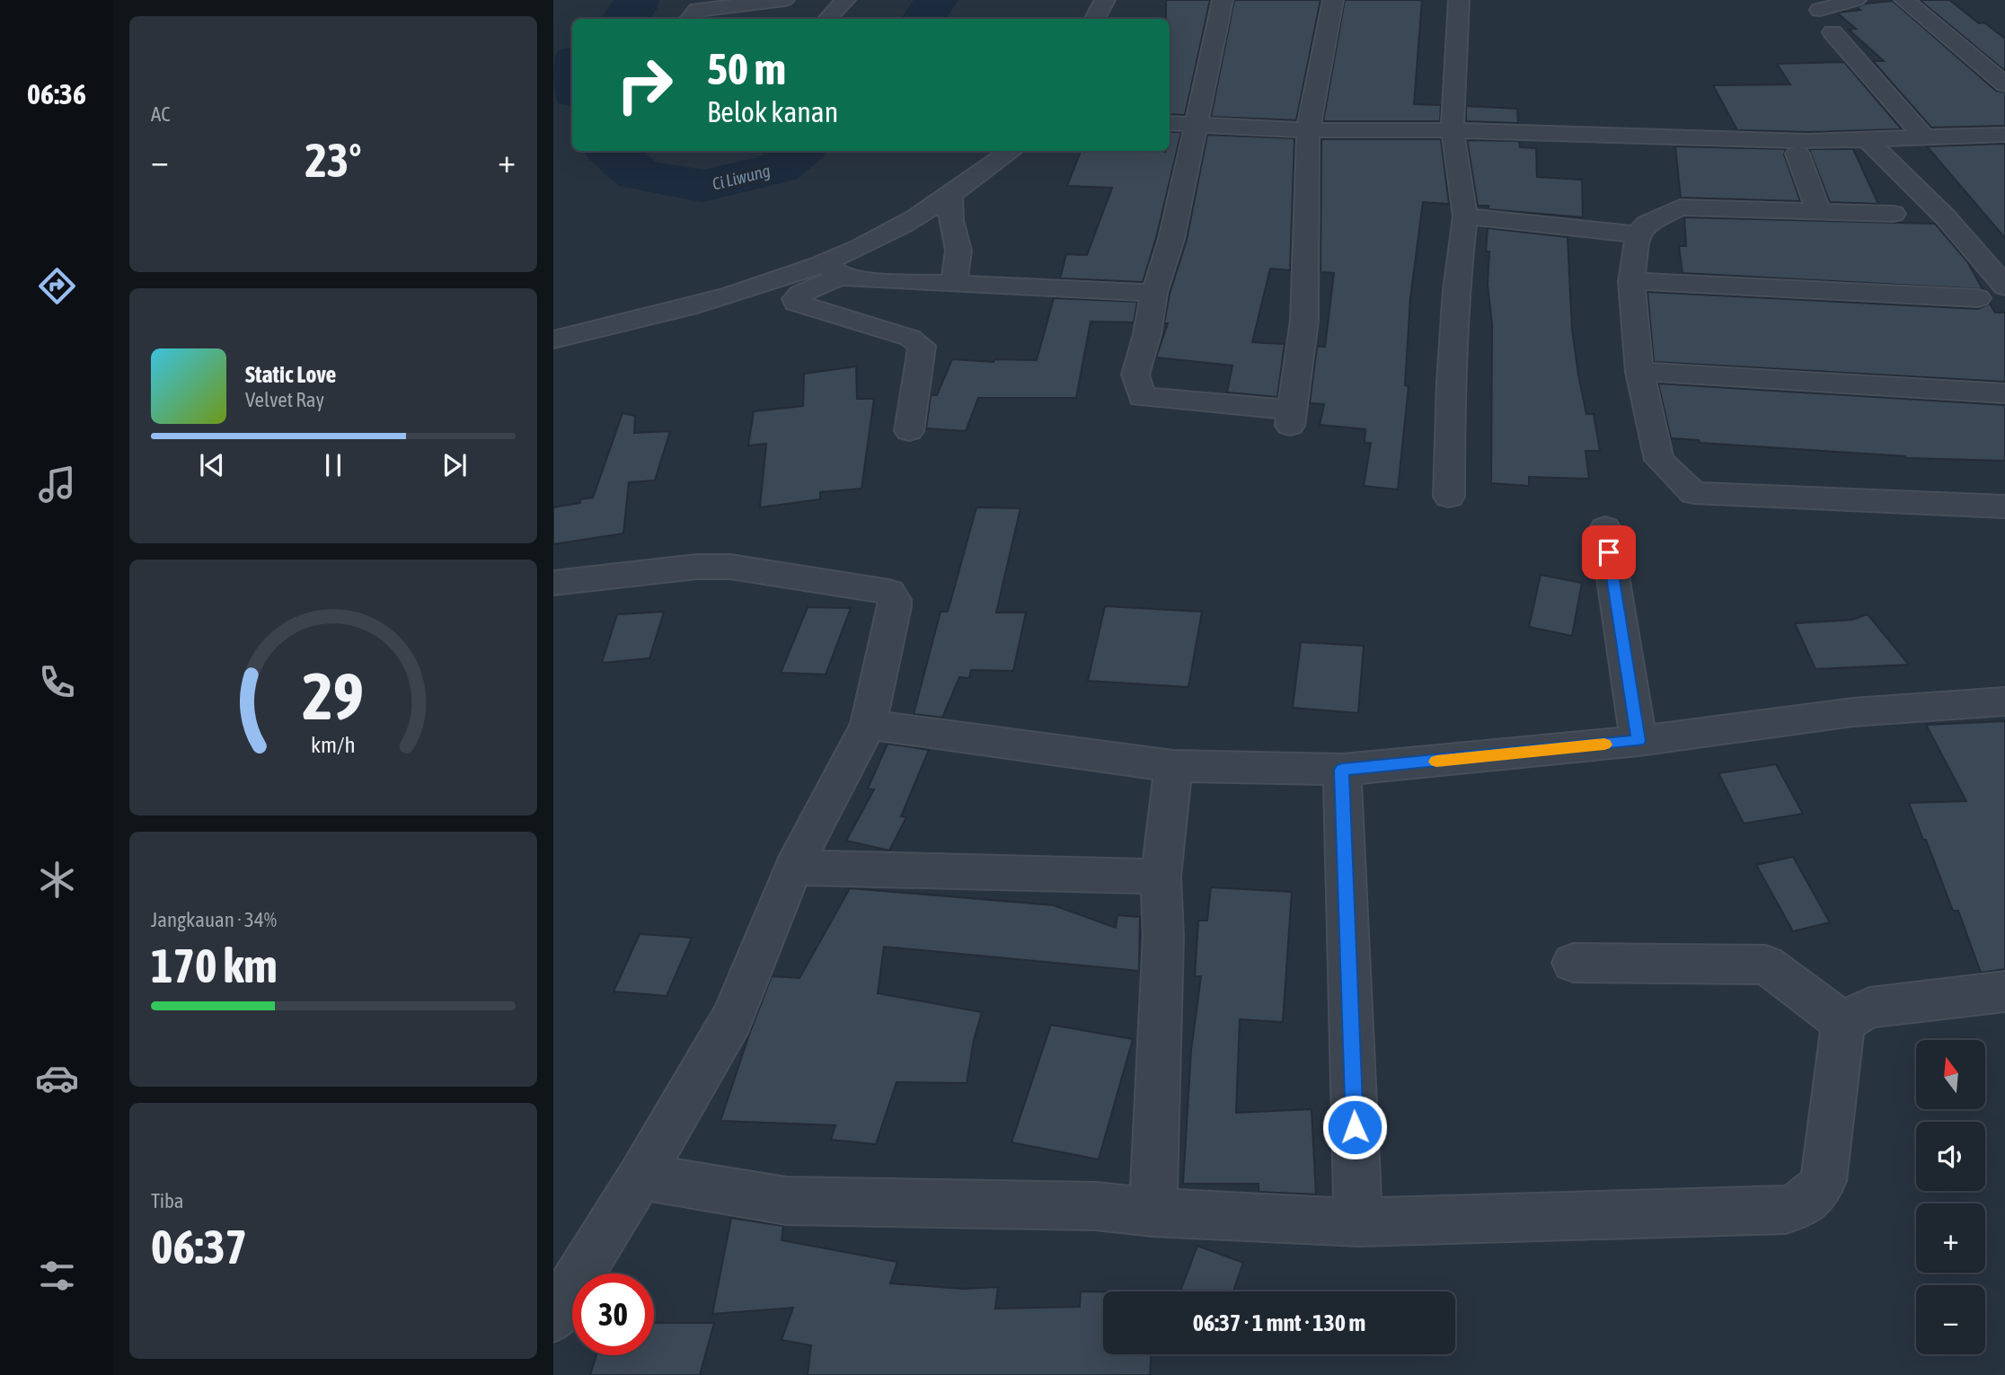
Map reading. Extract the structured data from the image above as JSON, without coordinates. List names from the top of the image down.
{
  "water": ["Ci Liwung"],
  "north": "top",
  "page": {
    "tabs": "06:36",
    "tile": [
      "AC",
      ["Jangkauan · 34%", "170 km"],
      ["Tiba", "06:37"]
    ],
    "turn": ["50 m", "Belok kanan"],
    "heat": ["−", "23°", "+"],
    "song": ["Static Love", "Velvet Ray"],
    "map_buttons": ["+", "−"],
    "limit": "30",
    "trip": "06:37 · 1 mnt · 130 m",
    "gauge": ["29", "km/h"]
  }
}
